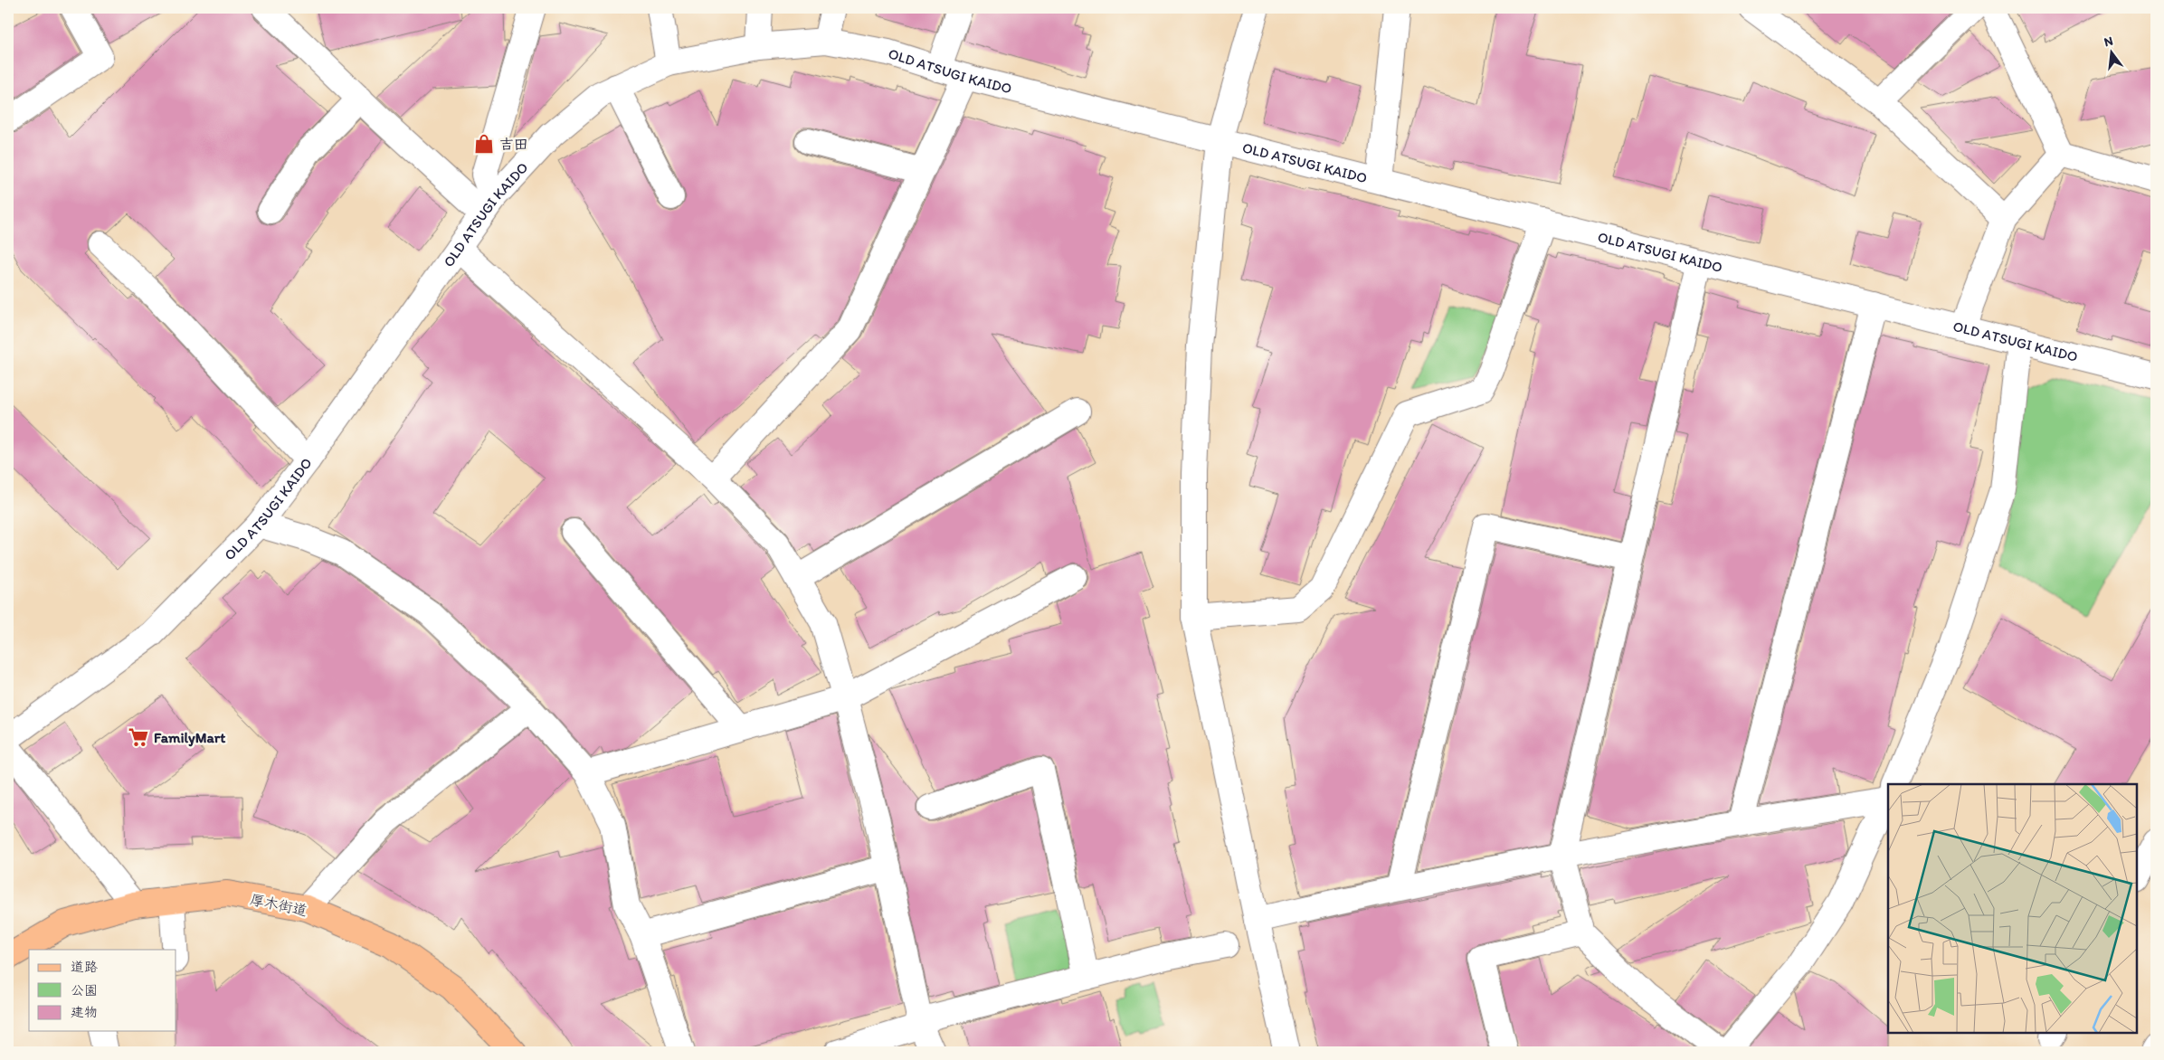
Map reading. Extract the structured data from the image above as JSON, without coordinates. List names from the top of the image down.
{
  "streets": {
    "main road": ["厚木街道"],
    "street": ["OLD ATSUGI KAIDO"]
  },
  "places": {
    "shop": ["吉田"],
    "supermarket": ["FamilyMart"]
  },
  "legend": ["道路", "公園", "建物"],
  "north": "top"
}
